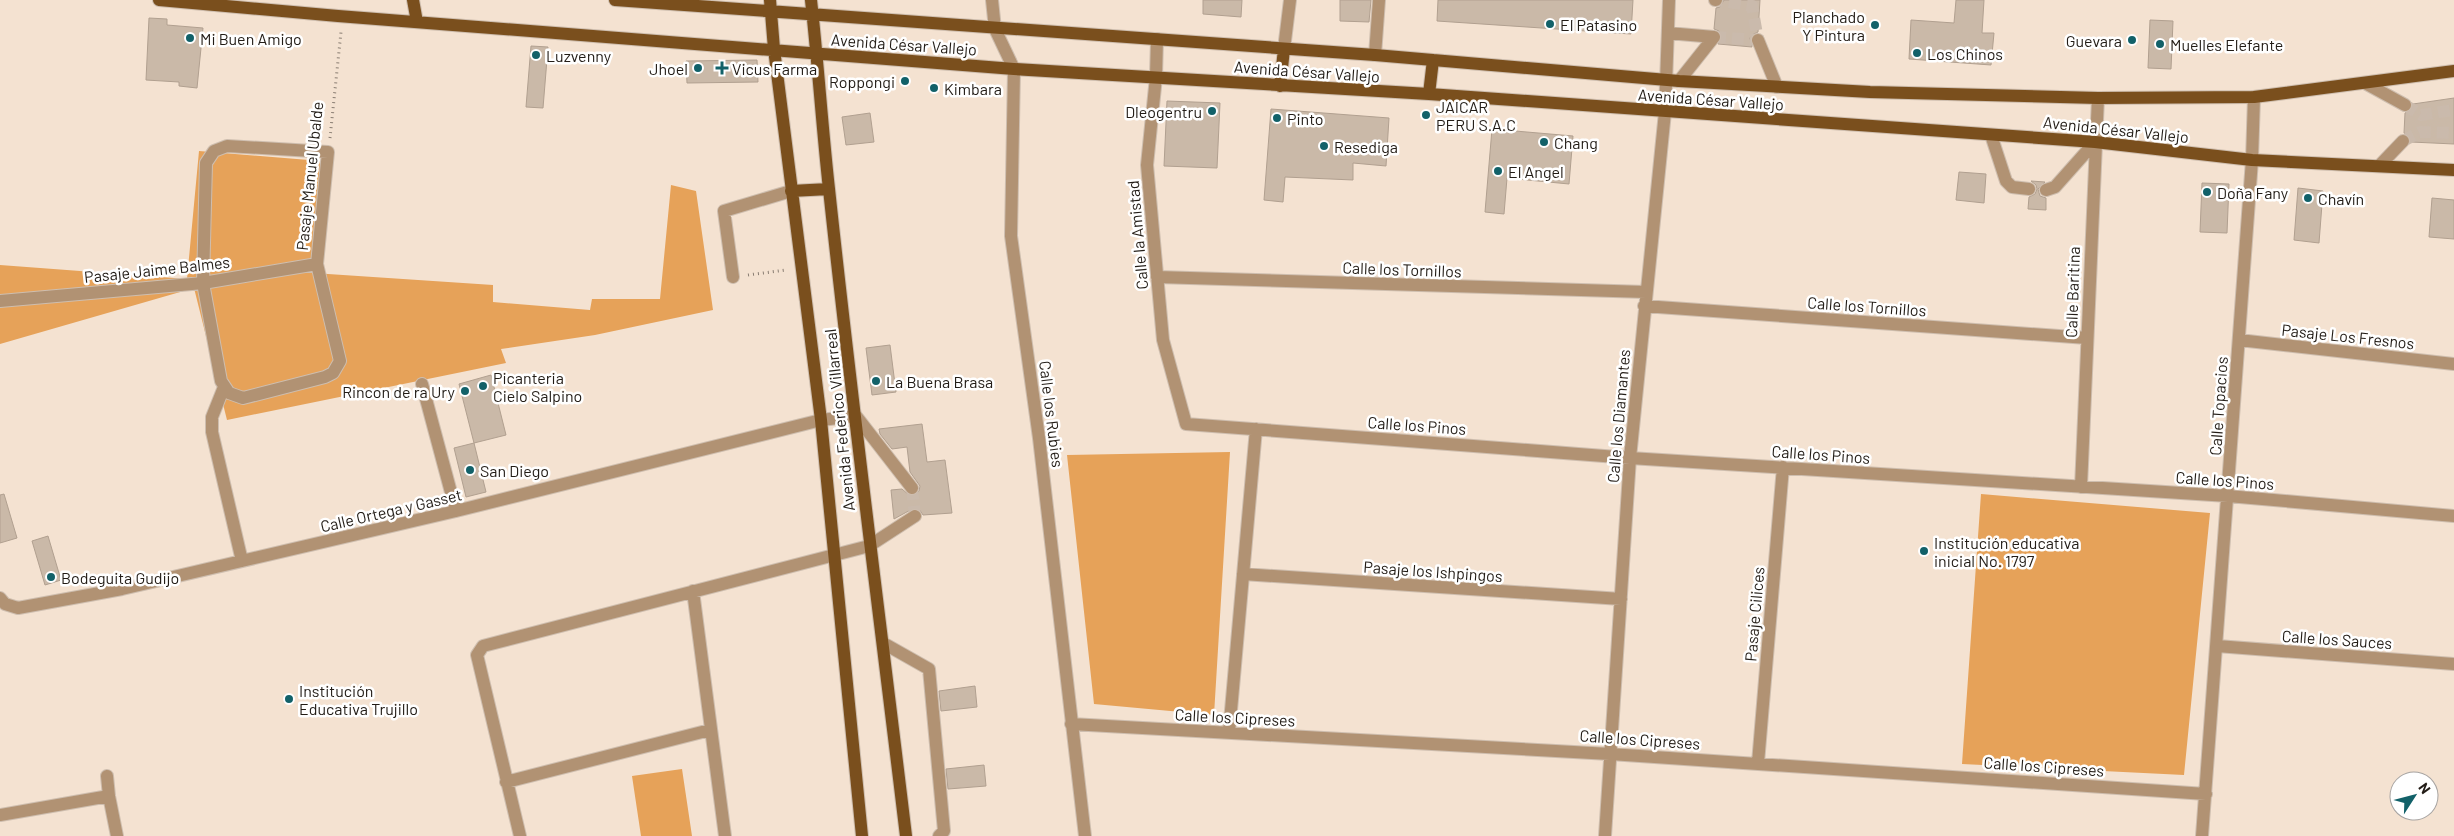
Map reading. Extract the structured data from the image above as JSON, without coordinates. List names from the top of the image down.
{
  "streets": {
    "main road": ["Avenida César Vallejo", "Avenida Federico Villarreal"],
    "street": [
      "Pasaje Manuel Ubalde",
      "Calle la Amistad",
      "Pasaje Jaime Balmes",
      "Calle los Tornillos",
      "Calle Baritina",
      "Pasaje Los Fresnos",
      "Calle Topacios",
      "Calle los Rubies",
      "Calle los Diamantes",
      "Calle los Pinos",
      "Calle Ortega y Gasset",
      "Pasaje los Ishpingos",
      "Pasaje Cilices",
      "Calle los Sauces",
      "Calle los Cipreses"
    ]
  },
  "crossings": [
    ["Avenida César Vallejo", "Pasaje Manuel Ubalde"],
    ["Avenida César Vallejo", "Calle la Amistad"],
    ["Avenida César Vallejo", "Calle Baritina"],
    ["Avenida César Vallejo", "Calle Topacios"],
    ["Avenida César Vallejo", "Calle los Rubies"],
    ["Avenida César Vallejo", "Calle los Diamantes"],
    ["Avenida César Vallejo", "Avenida Federico Villarreal"],
    ["Pasaje Manuel Ubalde", "Pasaje Jaime Balmes"],
    ["Calle la Amistad", "Calle los Tornillos"],
    ["Calle la Amistad", "Calle los Pinos"],
    ["Calle los Tornillos", "Calle Baritina"],
    ["Calle los Tornillos", "Calle los Diamantes"],
    ["Calle Baritina", "Calle los Pinos"],
    ["Pasaje Los Fresnos", "Calle Topacios"],
    ["Calle Topacios", "Calle los Pinos"],
    ["Calle Topacios", "Calle los Sauces"],
    ["Calle Topacios", "Calle los Cipreses"],
    ["Calle los Rubies", "Calle los Cipreses"],
    ["Calle los Diamantes", "Calle los Pinos"],
    ["Calle los Diamantes", "Pasaje los Ishpingos"],
    ["Calle los Diamantes", "Calle los Cipreses"],
    ["Avenida Federico Villarreal", "Calle Ortega y Gasset"],
    ["Calle los Pinos", "Pasaje Cilices"],
    ["Pasaje Cilices", "Calle los Cipreses"]
  ],
  "places": {
    "other": [
      "El Patasino",
      "Planchado Y Pintura",
      "Mi Buen Amigo",
      "Guevara",
      "Muelles Elefante",
      "Los Chinos",
      "Luzvenny",
      "Jhoel",
      "Roppongi",
      "Kimbara",
      "Dleogentru",
      "JAICAR PERU S.A.C",
      "Pinto",
      "Chang",
      "Resediga",
      "El Angel",
      "Doña Fany",
      "Chavín",
      "La Buena Brasa",
      "Picanteria Cielo Salpino",
      "Rincon de ra Ury",
      "San Diego",
      "Institución educativa inicial No. 1797",
      "Bodeguita Gudijo",
      "Institución Educativa Trujillo"
    ],
    "health": ["Vicus Farma"]
  },
  "north": "top right"
}
